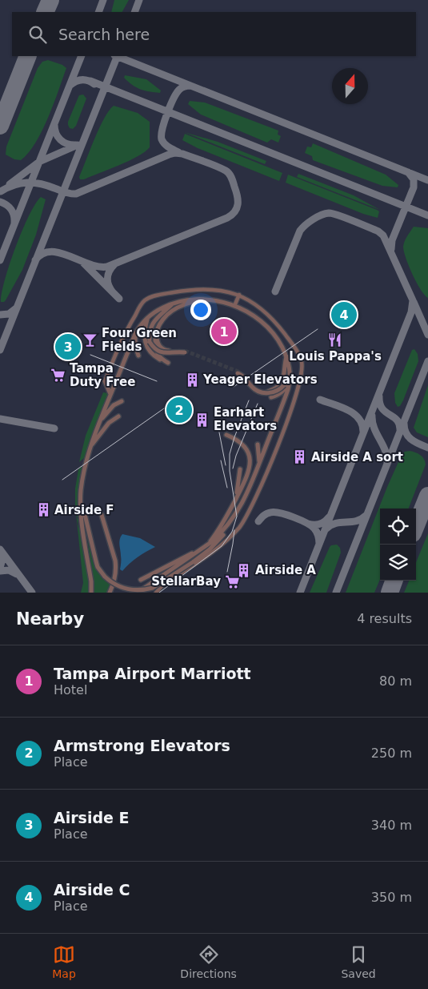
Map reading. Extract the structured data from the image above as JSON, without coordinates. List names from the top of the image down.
{
  "places": {
    "restaurant": ["Louis Pappa's"],
    "bar": ["Four Green Fields"],
    "supermarket": ["Tampa Duty Free", "StellarBay"],
    "building": [
      "Yeager Elevators",
      "Earhart Elevators",
      "Airside A sort",
      "Airside F",
      "Airside A"
    ]
  },
  "north": "top",
  "page": {
    "search": "Search here",
    "pins": [
      "4",
      "1",
      "3",
      "2"
    ],
    "heading": ["Nearby", "4 results"],
    "list": [
      {
        "mark": "1",
        "name": "Tampa Airport Marriott",
        "note": "Hotel",
        "value": "80 m"
      },
      {
        "mark": "2",
        "name": "Armstrong Elevators",
        "note": "Place",
        "value": "250 m"
      },
      {
        "mark": "3",
        "name": "Airside E",
        "note": "Place",
        "value": "340 m"
      },
      {
        "mark": "4",
        "name": "Airside C",
        "note": "Place",
        "value": "350 m"
      }
    ],
    "nav": ["Map", "Directions", "Saved"]
  }
}
